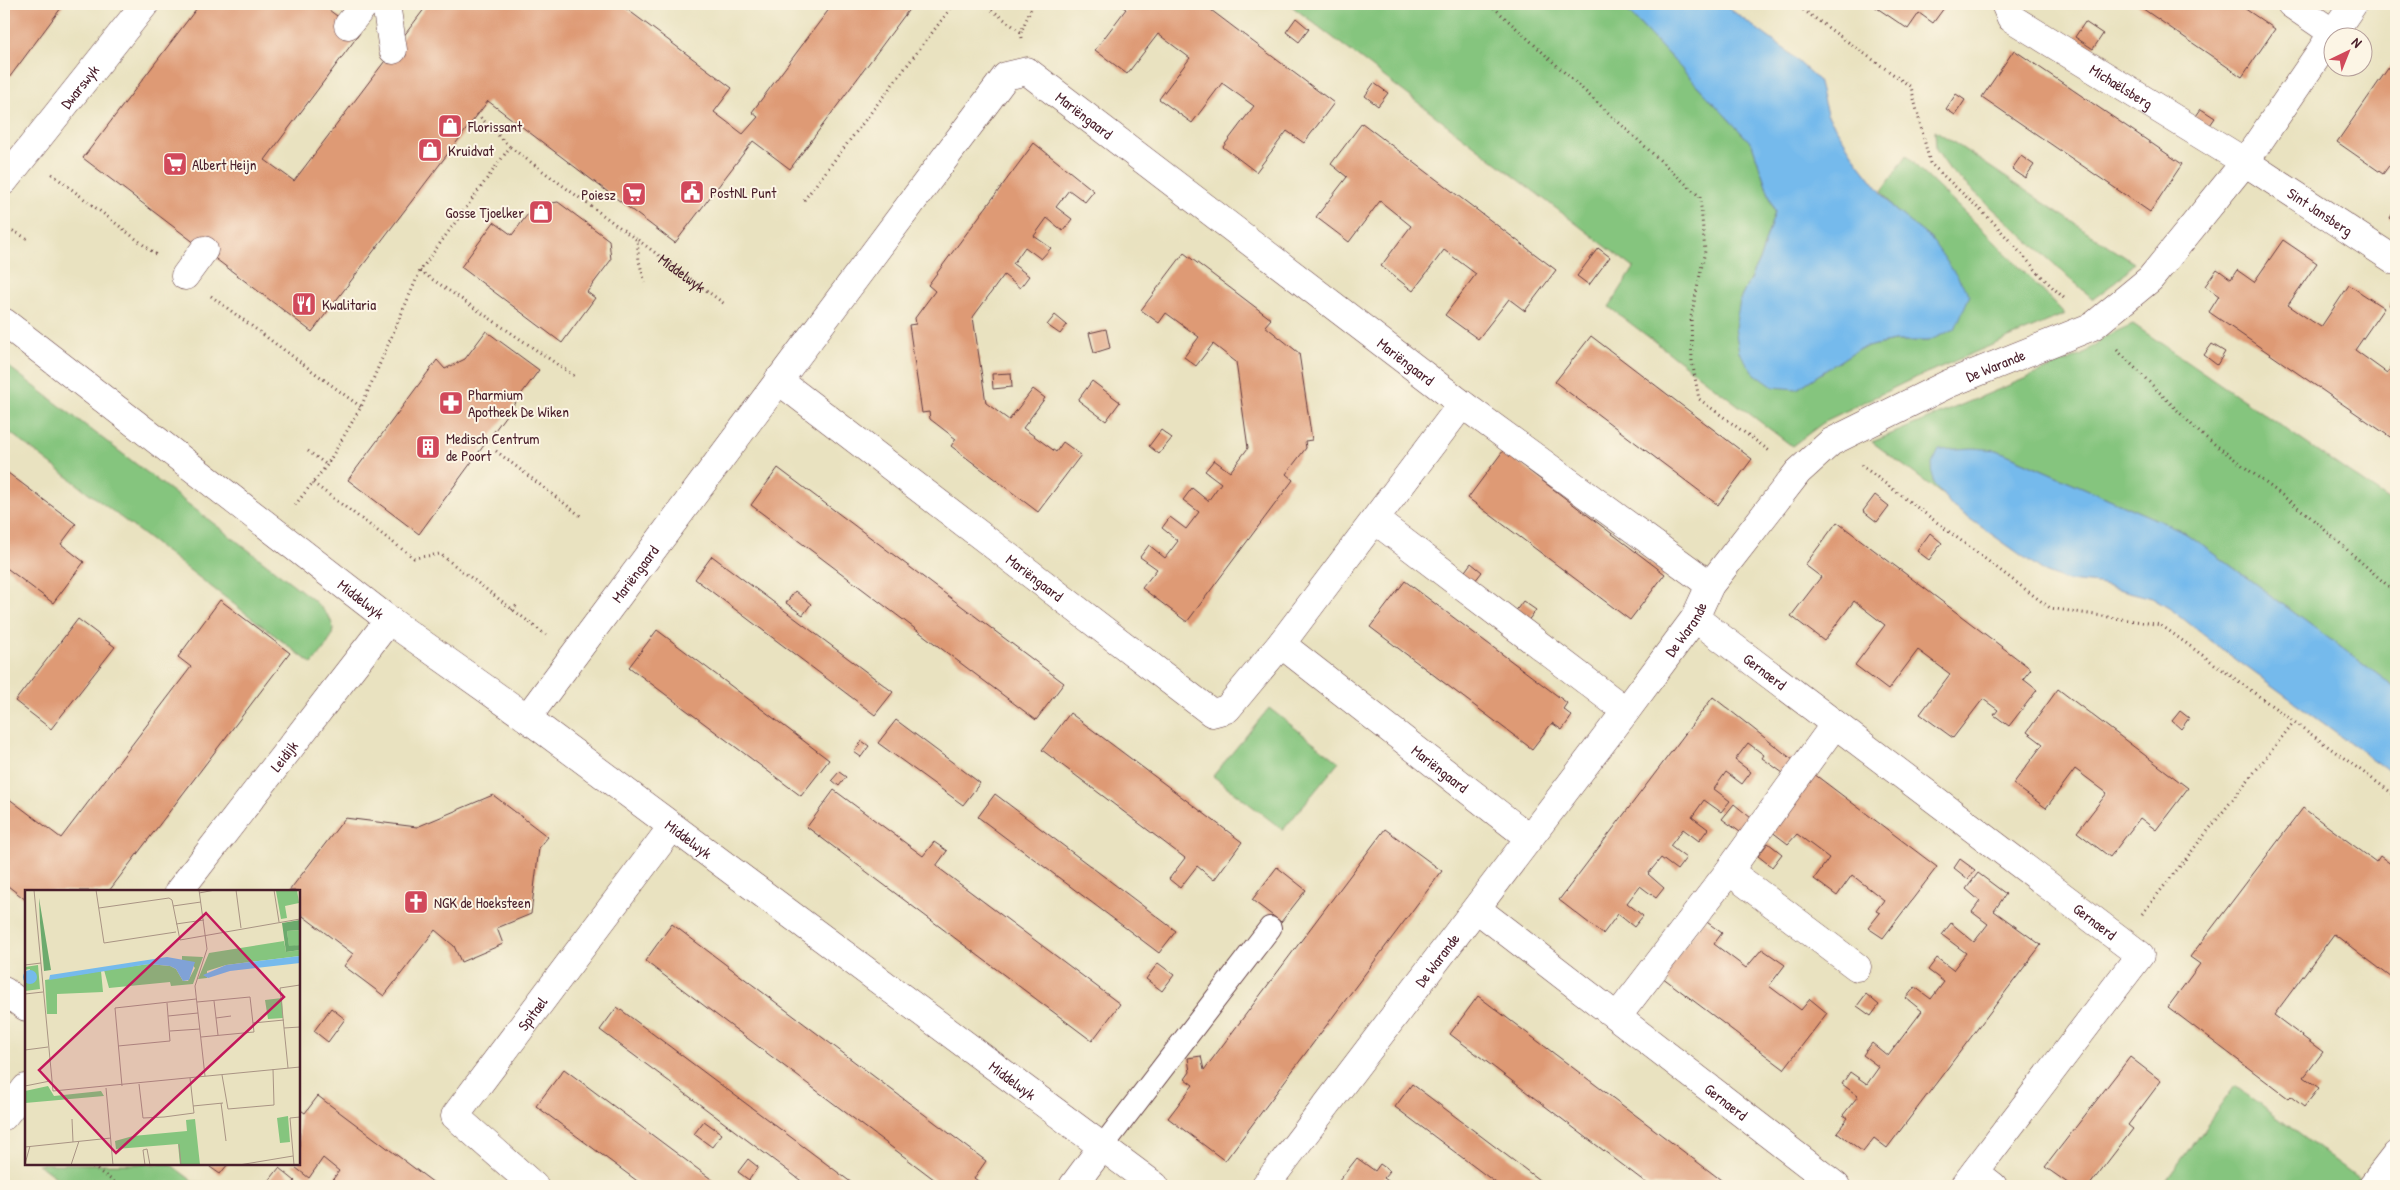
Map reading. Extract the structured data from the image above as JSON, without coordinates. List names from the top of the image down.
{
  "streets": {
    "street": [
      "Dwarswyk",
      "Michaëlsberg",
      "Mariëngaard",
      "Sint Jansberg",
      "Middelwyk",
      "De Warande",
      "Gernaerd",
      "Leidijk",
      "Spitael"
    ]
  },
  "crossings": [
    ["Michaëlsberg", "Sint Jansberg"],
    ["Michaëlsberg", "De Warande"],
    ["Mariëngaard", "Middelwyk"],
    ["Mariëngaard", "De Warande"],
    ["Sint Jansberg", "De Warande"],
    ["Middelwyk", "Leidijk"],
    ["Middelwyk", "Spitael"],
    ["De Warande", "Gernaerd"]
  ],
  "places": {
    "shop": ["Florissant", "Kruidvat", "Gosse Tjoelker"],
    "supermarket": ["Albert Heijn", "Poiesz"],
    "public building": ["PostNL Punt"],
    "restaurant": ["Kwalitaria"],
    "pharmacy": ["Pharmium Apotheek De Wiken"],
    "building": ["Medisch Centrum de Poort"],
    "church": ["NGK de Hoeksteen"]
  },
  "north": "top right"
}
